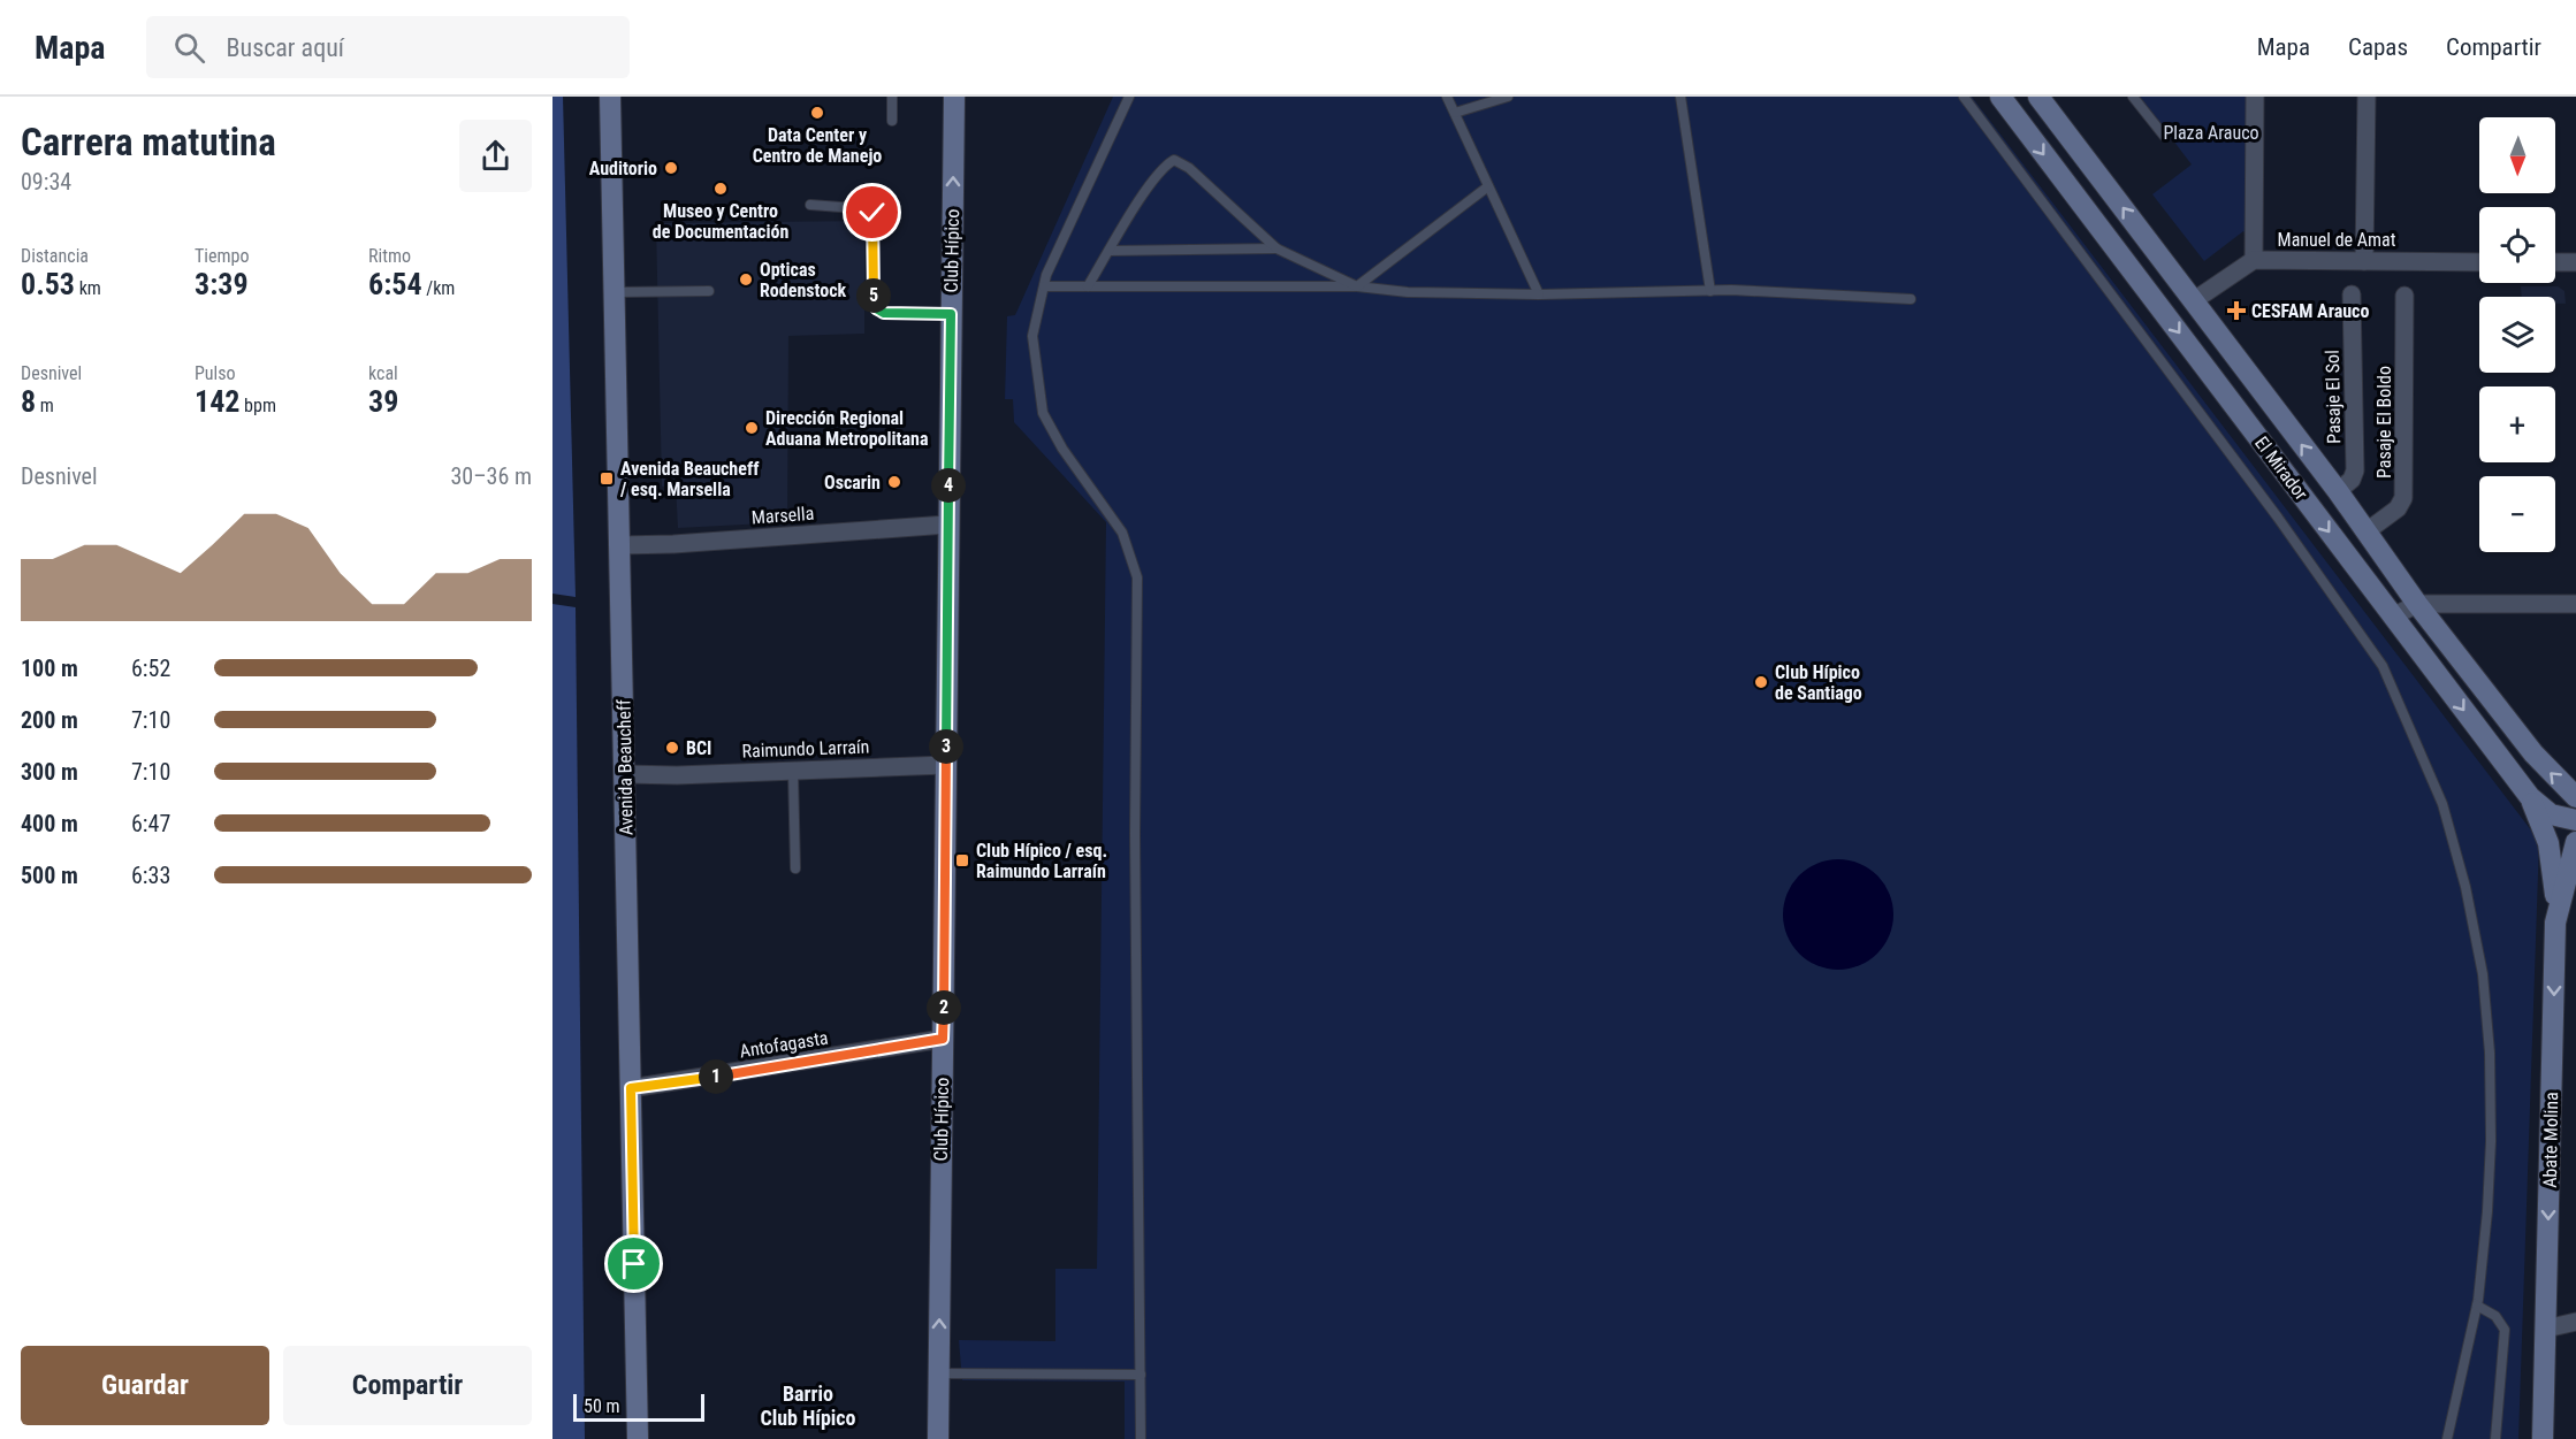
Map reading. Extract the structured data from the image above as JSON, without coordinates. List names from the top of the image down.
{
  "streets": {
    "main road": [
      "Club Hípico",
      "El Mirador",
      "Avenida Beaucheff",
      "Abate Molina"
    ],
    "street": [
      "Manuel de Amat",
      "Pasaje El Sol",
      "Pasaje El Boldo",
      "Marsella",
      "Raimundo Larraín",
      "Antofagasta"
    ]
  },
  "crossings": [
    ["Manuel de Amat", "El Mirador"],
    ["Club Hípico", "Marsella"],
    ["Club Hípico", "Raimundo Larraín"],
    ["Club Hípico", "Antofagasta"],
    ["Pasaje El Sol", "El Mirador"],
    ["Pasaje El Boldo", "El Mirador"],
    ["Marsella", "Avenida Beaucheff"],
    ["Raimundo Larraín", "Avenida Beaucheff"],
    ["Avenida Beaucheff", "Antofagasta"]
  ],
  "one_way": ["Club Hípico", "Abate Molina"],
  "districts": ["Barrio Club Hípico"],
  "parks": ["Plaza Arauco"],
  "places": {
    "other": [
      "Data Center y Centro de Manejo",
      "Auditorio",
      "Museo y Centro de Documentación",
      "Opticas Rodenstock",
      "Dirección Regional Aduana Metropolitana",
      "Oscarin",
      "Club Hípico de Santiago",
      "BCI"
    ],
    "health": ["CESFAM Arauco"],
    "transit": ["Avenida Beaucheff / esq. Marsella", "Club Hípico / esq. Raimundo Larraín"]
  },
  "scale_bar": "50 m",
  "north": "bottom",
  "page": {
    "header": "Mapa",
    "search": "Buscar aquí",
    "nav": ["Mapa", "Capas", "Compartir"],
    "heading": ["Carrera matutina", "09:34"],
    "map_buttons": ["+", "−"],
    "stats": [
      ["Distancia", "0.53 km"],
      ["Tiempo", "3:39"],
      ["Ritmo", "6:54 /km"],
      ["Desnivel", "8 m"],
      ["Pulso", "142 bpm"],
      ["kcal", "39"]
    ],
    "pins": [
      "5",
      "4",
      "3",
      "2",
      "1"
    ],
    "chart": ["Desnivel", "30–36 m"],
    "list": [
      {
        "name": "100 m",
        "note": "6:52"
      },
      {
        "name": "200 m",
        "note": "7:10"
      },
      {
        "name": "300 m",
        "note": "7:10"
      },
      {
        "name": "400 m",
        "note": "6:47"
      },
      {
        "name": "500 m",
        "note": "6:33"
      }
    ],
    "buttons": ["Guardar", "Compartir"],
    "scale": "50 m"
  }
}
